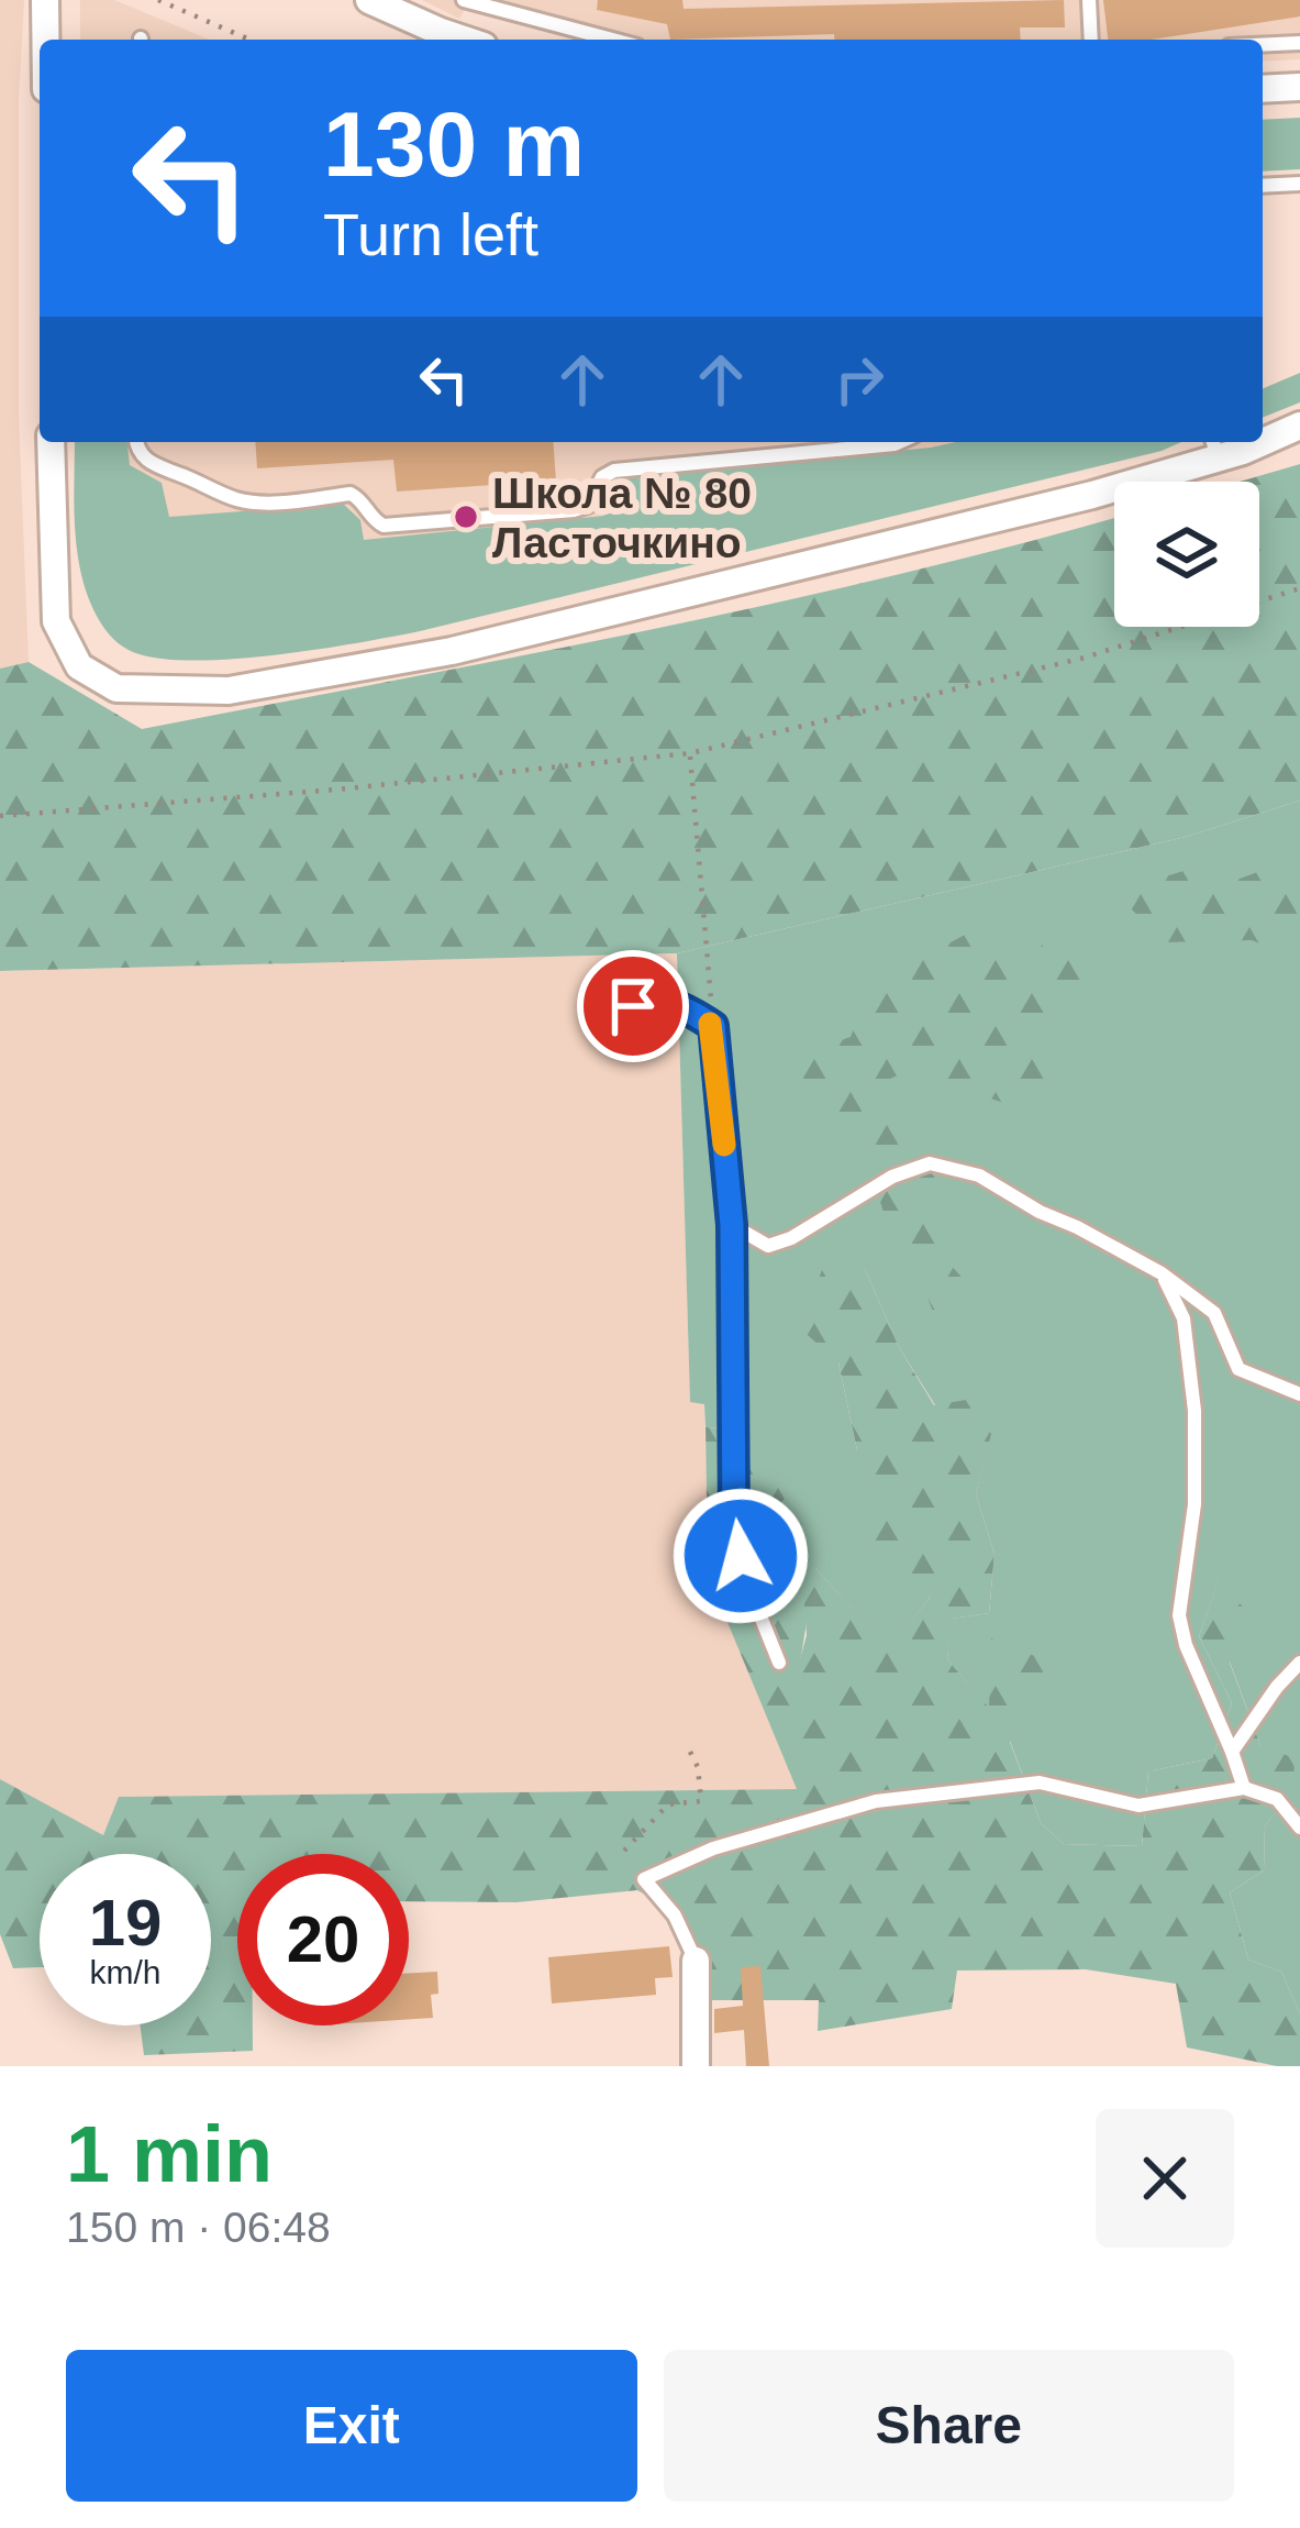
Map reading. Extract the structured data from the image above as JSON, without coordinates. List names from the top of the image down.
{
  "places": ["Школа № 80 Ласточкино"],
  "page": {
    "turn": ["130 m", "Turn left"],
    "speed": "19 km/h",
    "limit": "20",
    "heading": ["1 min", "150 m · 06:48"],
    "buttons": ["Exit", "Share"]
  }
}
